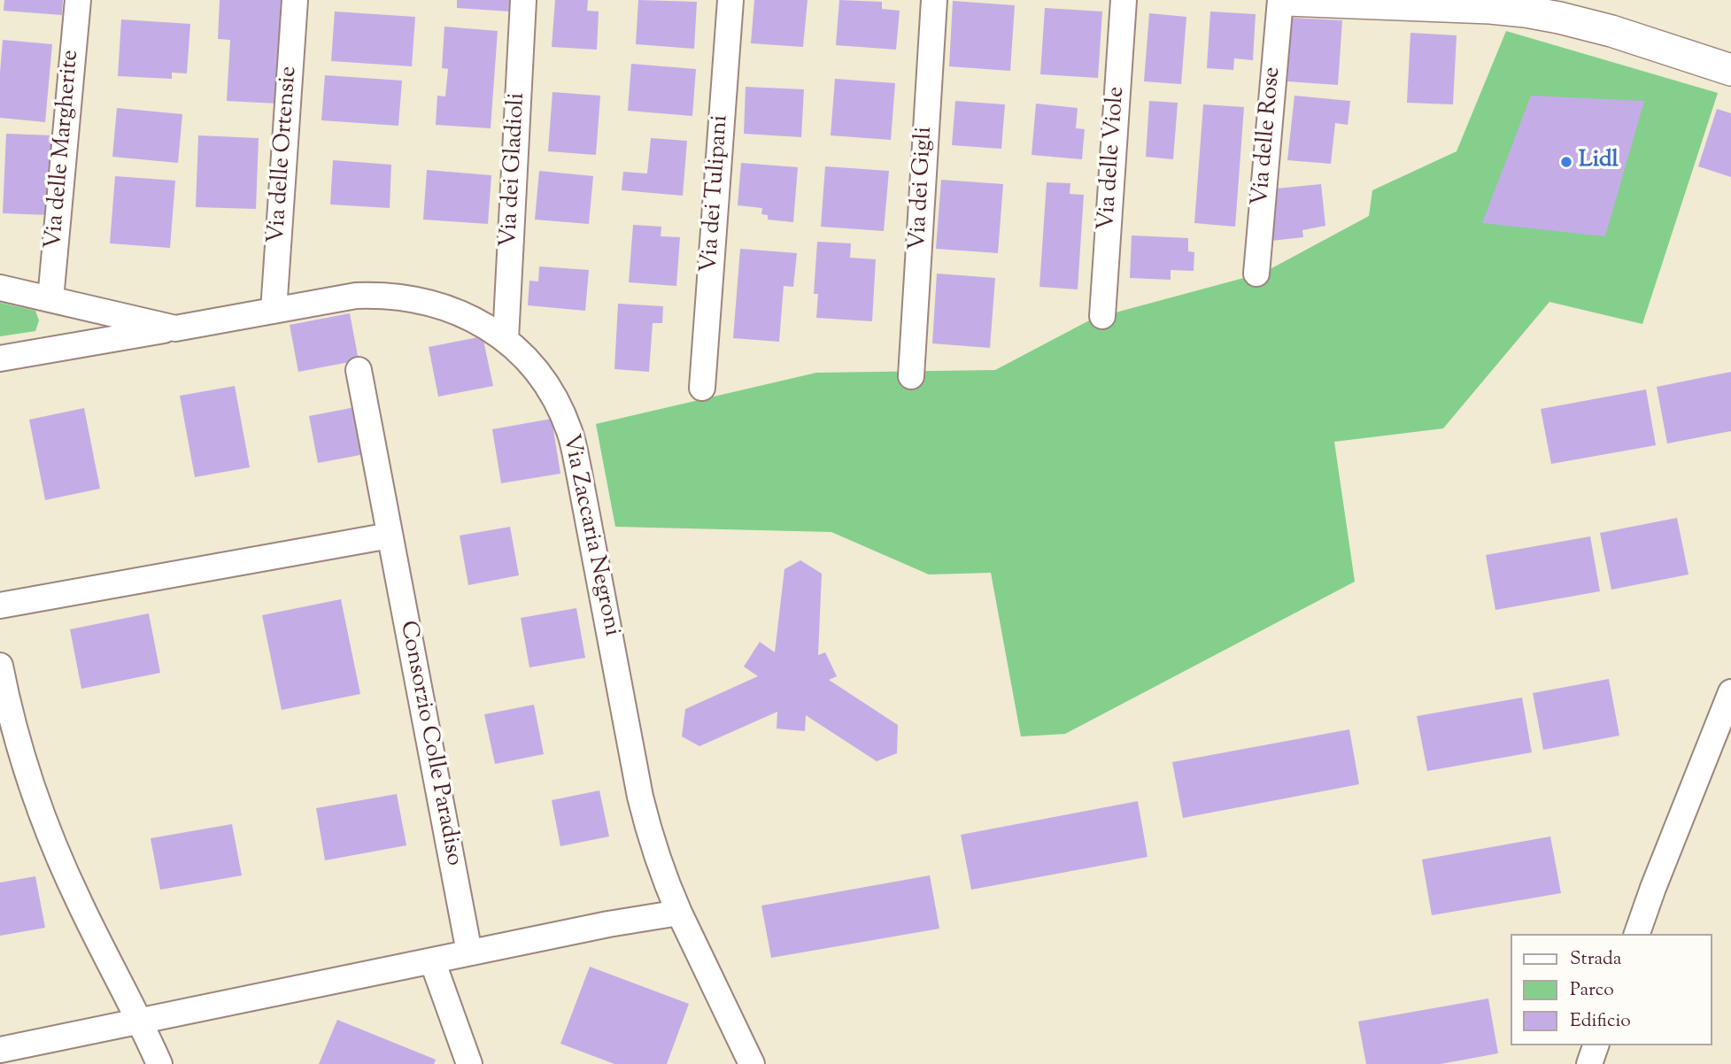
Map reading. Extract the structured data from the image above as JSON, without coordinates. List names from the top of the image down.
{
  "streets": {
    "street": [
      "Via delle Rose",
      "Via delle Margherite",
      "Via delle Ortensie",
      "Via delle Viole",
      "Via dei Gladioli",
      "Via dei Gigli",
      "Via dei Tulipani",
      "Via Zaccaria Negroni",
      "Consorzio Colle Paradiso"
    ]
  },
  "crossings": [
    ["Via delle Margherite", "Via Zaccaria Negroni"],
    ["Via delle Ortensie", "Via Zaccaria Negroni"],
    ["Via dei Gladioli", "Via Zaccaria Negroni"]
  ],
  "places": ["Lidl"],
  "legend": ["Strada", "Parco", "Edificio"]
}
